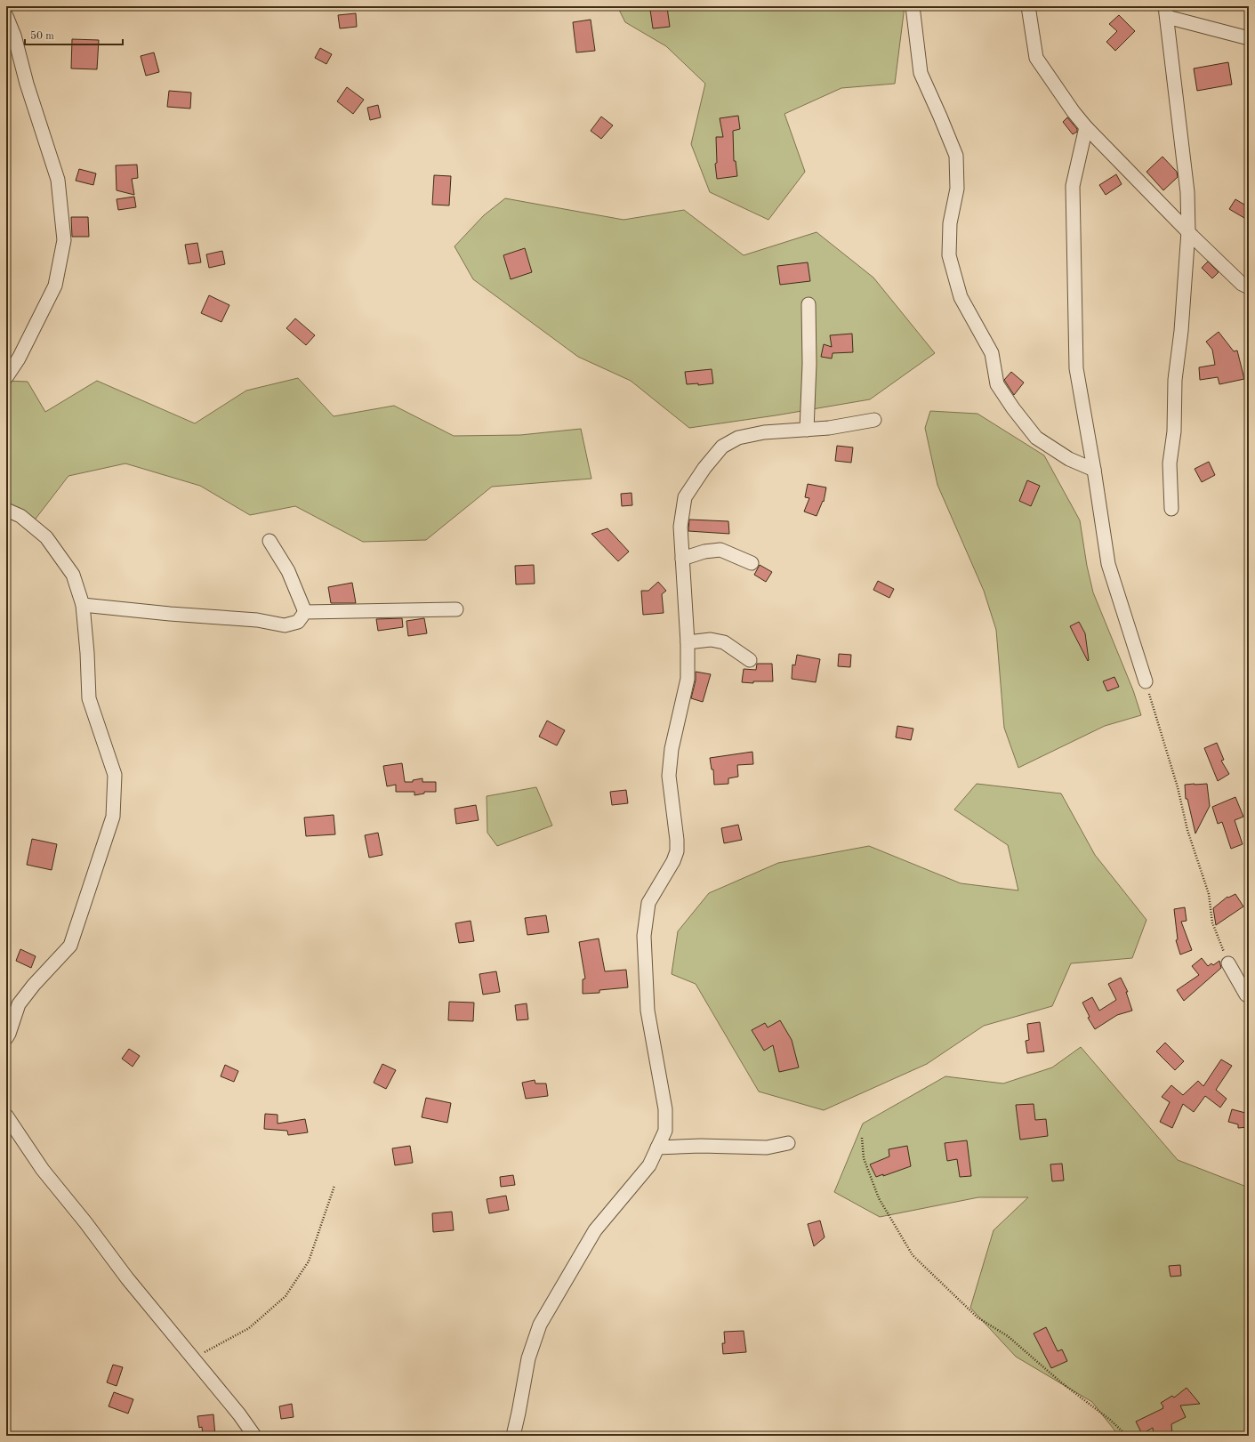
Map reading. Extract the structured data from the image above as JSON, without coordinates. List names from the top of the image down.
{
  "scale_bar": "50 m"
}
